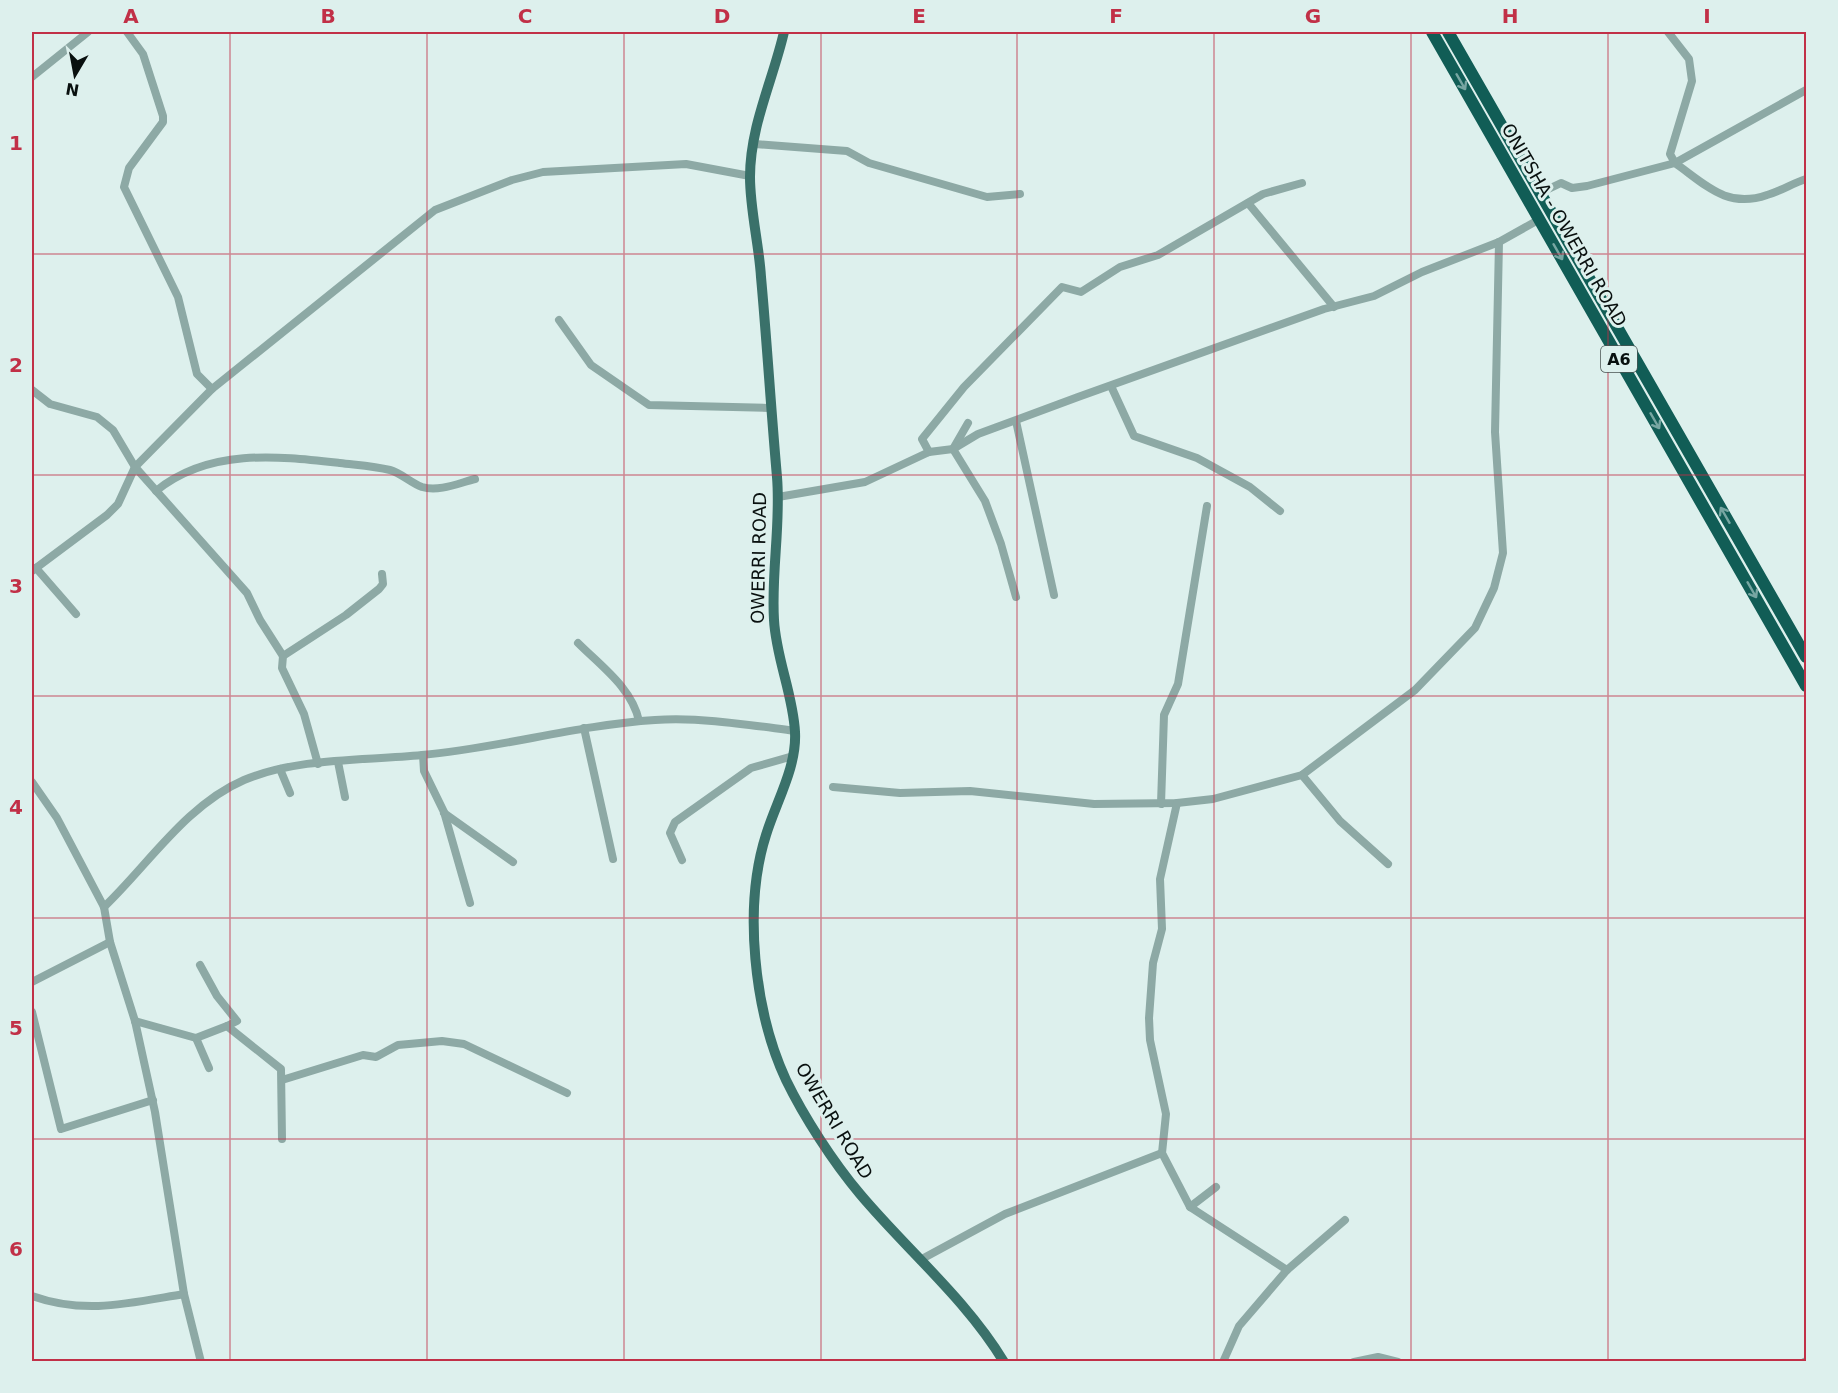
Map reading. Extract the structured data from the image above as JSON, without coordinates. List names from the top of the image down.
{
  "streets": {
    "highway": ["ONITSHA - OWERRI ROAD", "A6"],
    "main road": ["OWERRI ROAD"]
  },
  "north": "bottom",
  "grid": {
    "columns": [
      "A",
      "B",
      "C",
      "D",
      "E",
      "F",
      "G",
      "H",
      "I"
    ],
    "rows": [
      "1",
      "2",
      "3",
      "4",
      "5",
      "6"
    ]
  }
}
